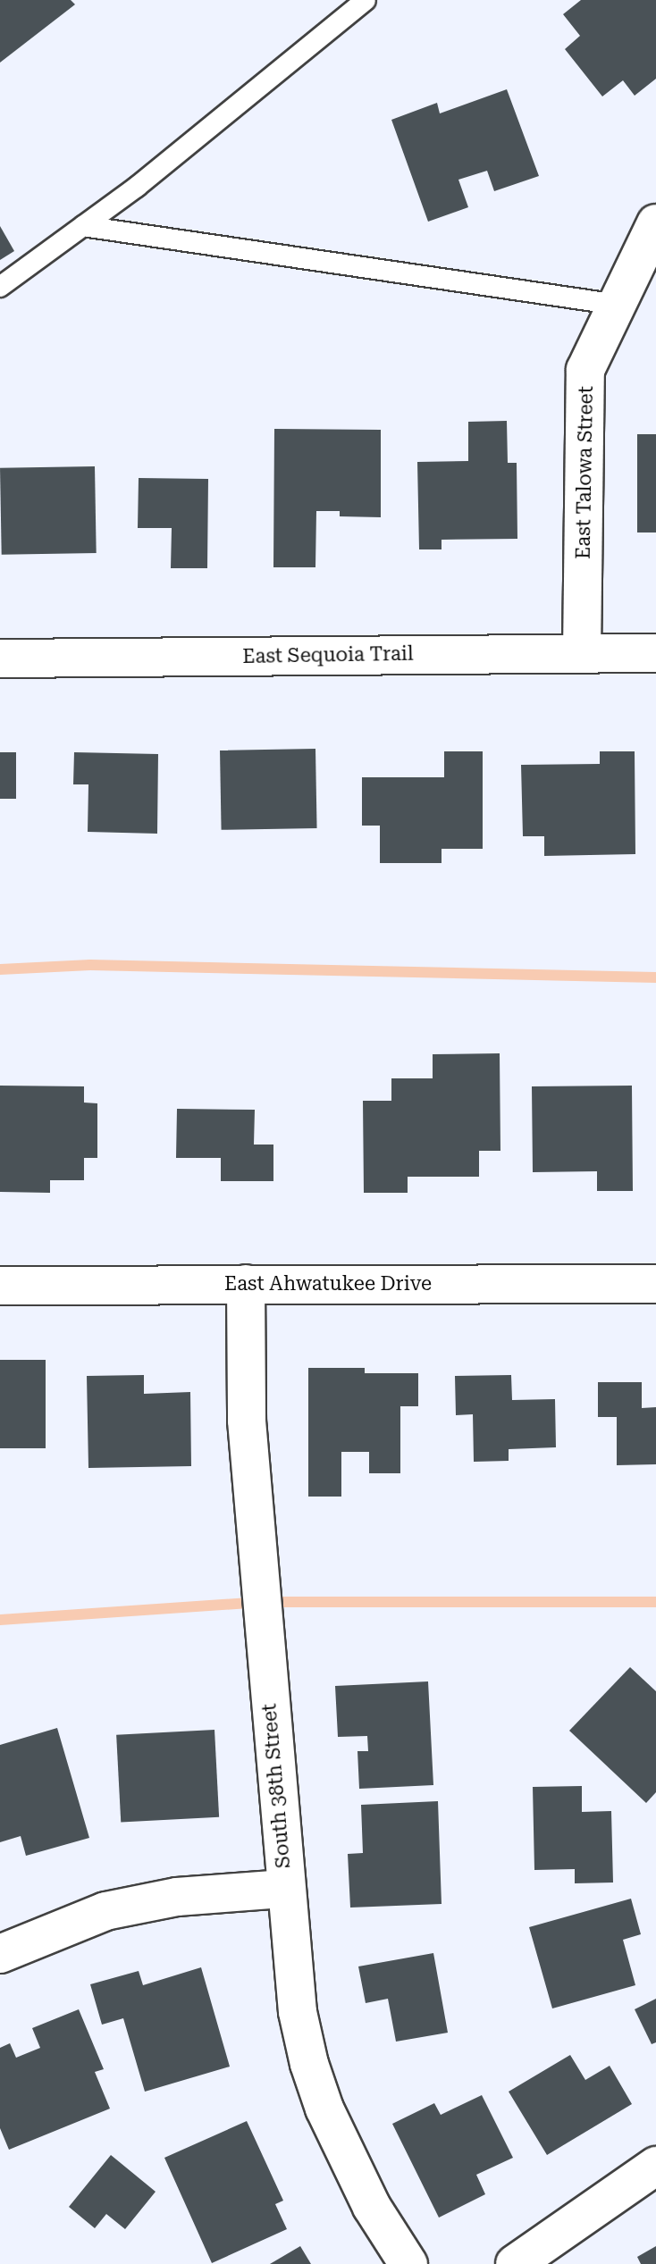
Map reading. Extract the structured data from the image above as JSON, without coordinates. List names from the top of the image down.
{
  "streets": {
    "street": [
      "East Talowa Street",
      "East Sequoia Trail",
      "East Ahwatukee Drive",
      "South 38th Street"
    ]
  },
  "crossings": [
    ["East Talowa Street", "East Sequoia Trail"],
    ["East Ahwatukee Drive", "South 38th Street"]
  ]
}
